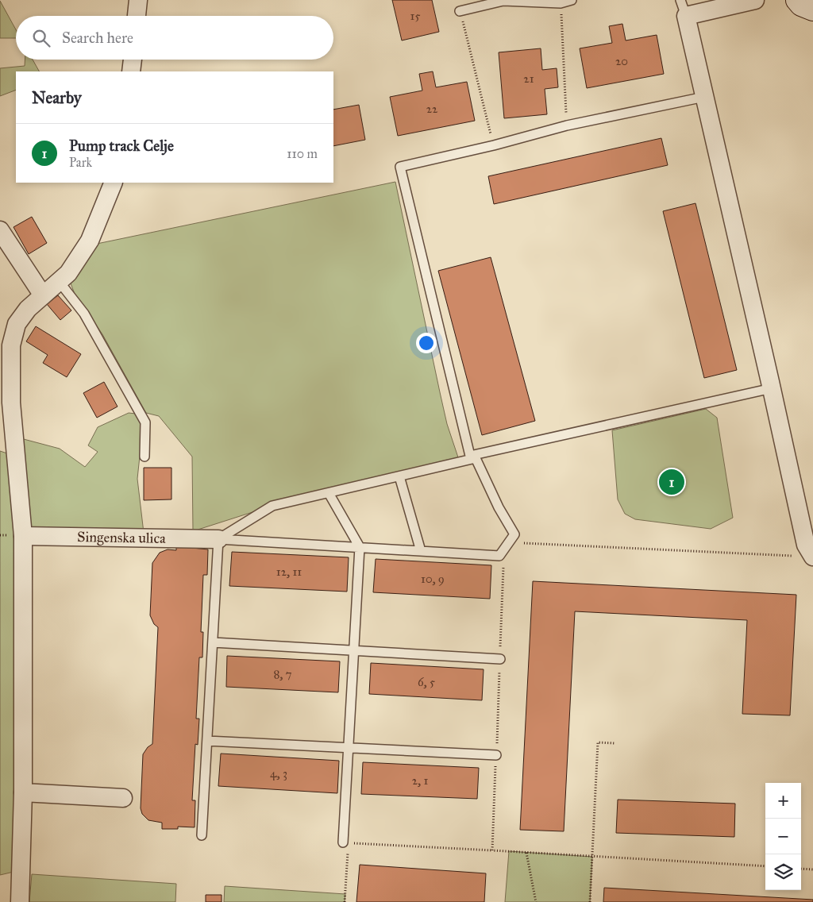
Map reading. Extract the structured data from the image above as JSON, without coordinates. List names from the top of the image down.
{
  "streets": {
    "street": ["Singenska ulica"]
  },
  "house_numbers": [
    "15",
    "20",
    "21",
    "22",
    "12, 11",
    "10, 9",
    "8, 7",
    "6, 5",
    "4, 3",
    "2, 1"
  ],
  "page": {
    "search": "Search here",
    "heading": "Nearby",
    "list": [
      {
        "mark": "1",
        "name": "Pump track Celje",
        "note": "Park",
        "value": "110 m"
      }
    ],
    "pins": "1",
    "map_buttons": ["+", "−"]
  }
}
